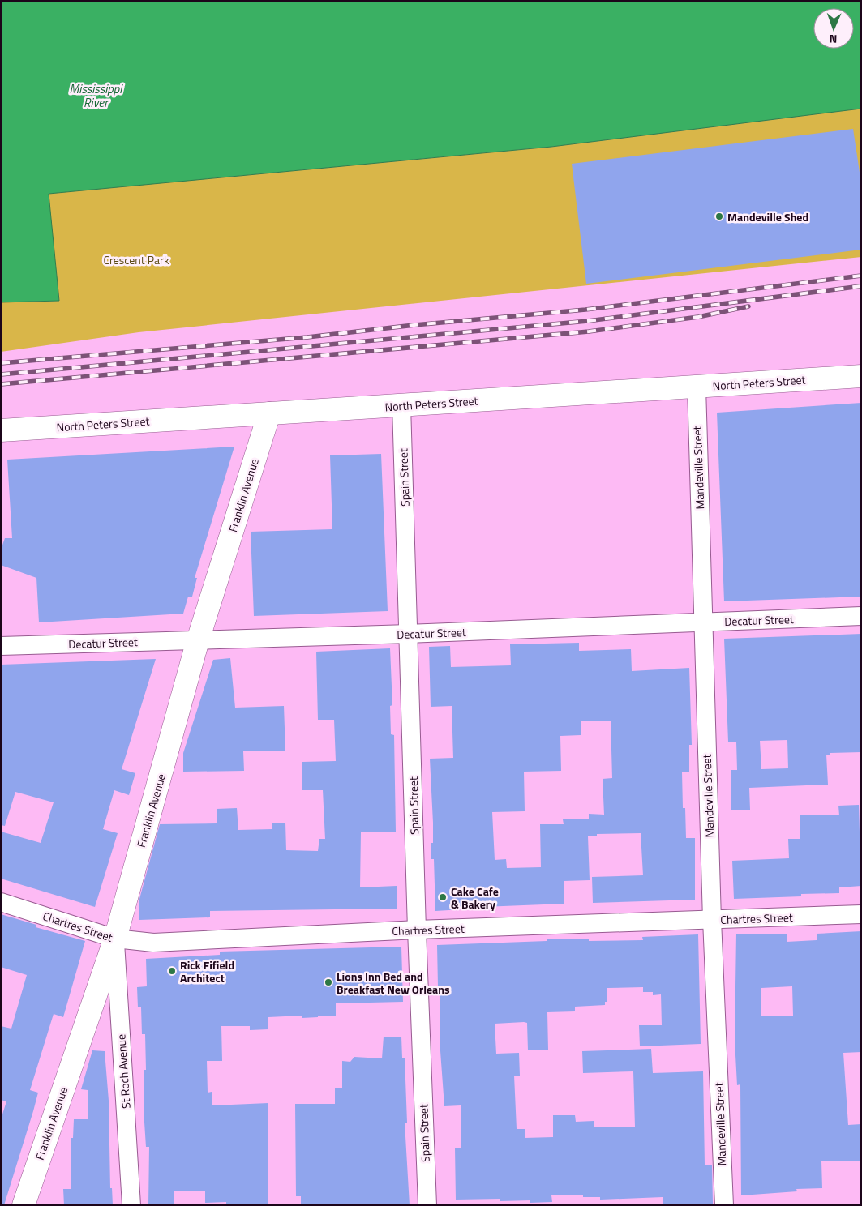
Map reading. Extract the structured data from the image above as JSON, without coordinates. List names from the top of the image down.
{
  "streets": {
    "street": [
      "North Peters Street",
      "Mandeville Street",
      "Spain Street",
      "Franklin Avenue",
      "Decatur Street",
      "Chartres Street",
      "St Roch Avenue"
    ]
  },
  "crossings": [
    ["North Peters Street", "Mandeville Street"],
    ["North Peters Street", "Spain Street"],
    ["North Peters Street", "Franklin Avenue"],
    ["Mandeville Street", "Decatur Street"],
    ["Mandeville Street", "Chartres Street"],
    ["Spain Street", "Decatur Street"],
    ["Spain Street", "Chartres Street"],
    ["Franklin Avenue", "Decatur Street"],
    ["Franklin Avenue", "Chartres Street"],
    ["Franklin Avenue", "St Roch Avenue"],
    ["Chartres Street", "St Roch Avenue"]
  ],
  "water": ["Mississippi River"],
  "parks": ["Crescent Park"],
  "places": [
    "Mandeville Shed",
    "Cake Cafe & Bakery",
    "Rick Fifield Architect",
    "Lions Inn Bed and Breakfast New Orleans"
  ],
  "north": "bottom"
}
